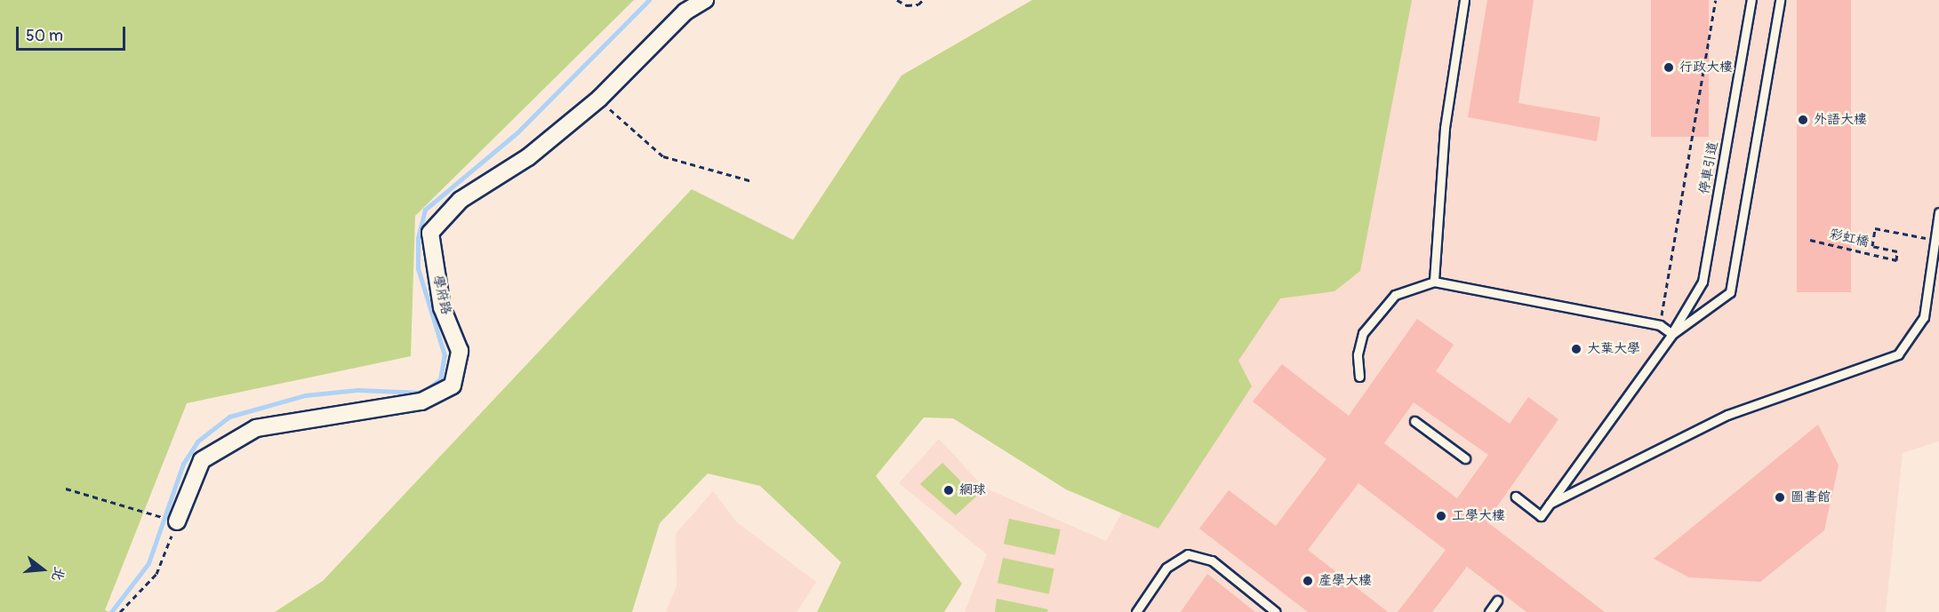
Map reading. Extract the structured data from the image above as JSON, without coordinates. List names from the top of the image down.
{
  "streets": {
    "street": ["學府路"],
    "lane": ["停車引道"],
    "path": ["彩虹橋"]
  },
  "places": [
    "行政大樓",
    "外語大樓",
    "大葉大學",
    "網球",
    "圖書館",
    "工學大樓",
    "產學大樓"
  ],
  "scale_bar": "50 m",
  "north": "right"
}
